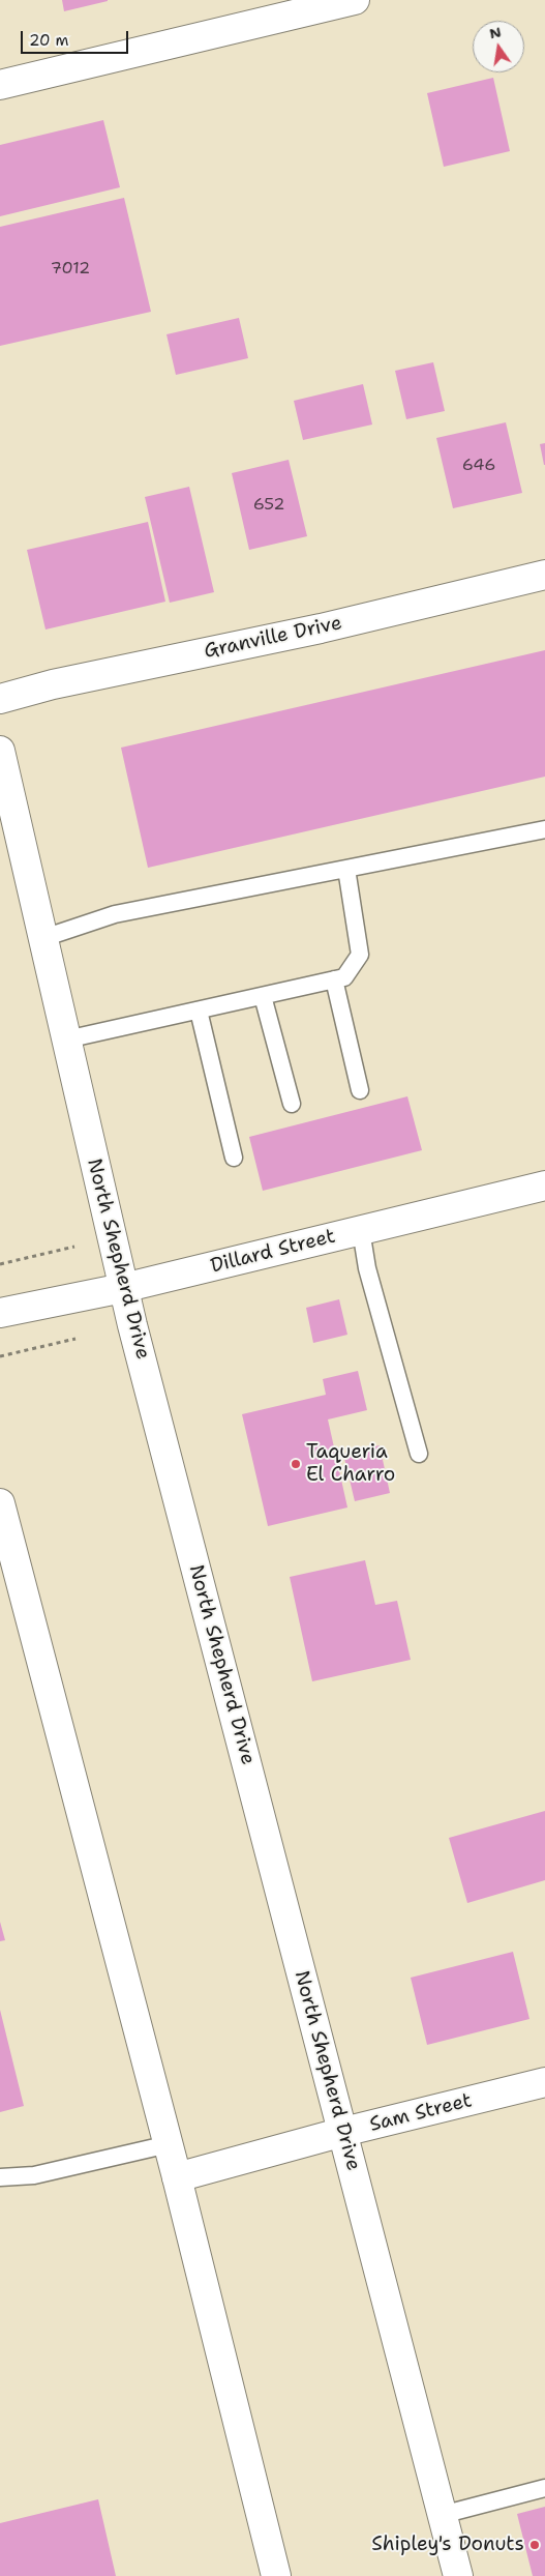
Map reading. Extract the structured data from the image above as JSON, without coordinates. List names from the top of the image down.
{
  "streets": {
    "main road": [
      "Granville Drive",
      "Dillard Street",
      "North Shepherd Drive",
      "Sam Street"
    ]
  },
  "crossings": [
    ["Dillard Street", "North Shepherd Drive"],
    ["North Shepherd Drive", "Sam Street"]
  ],
  "places": ["Taqueria El Charro", "Shipley's Donuts"],
  "house_numbers": ["7012", "646", "652"],
  "scale_bar": "20 m",
  "north": "top"
}
